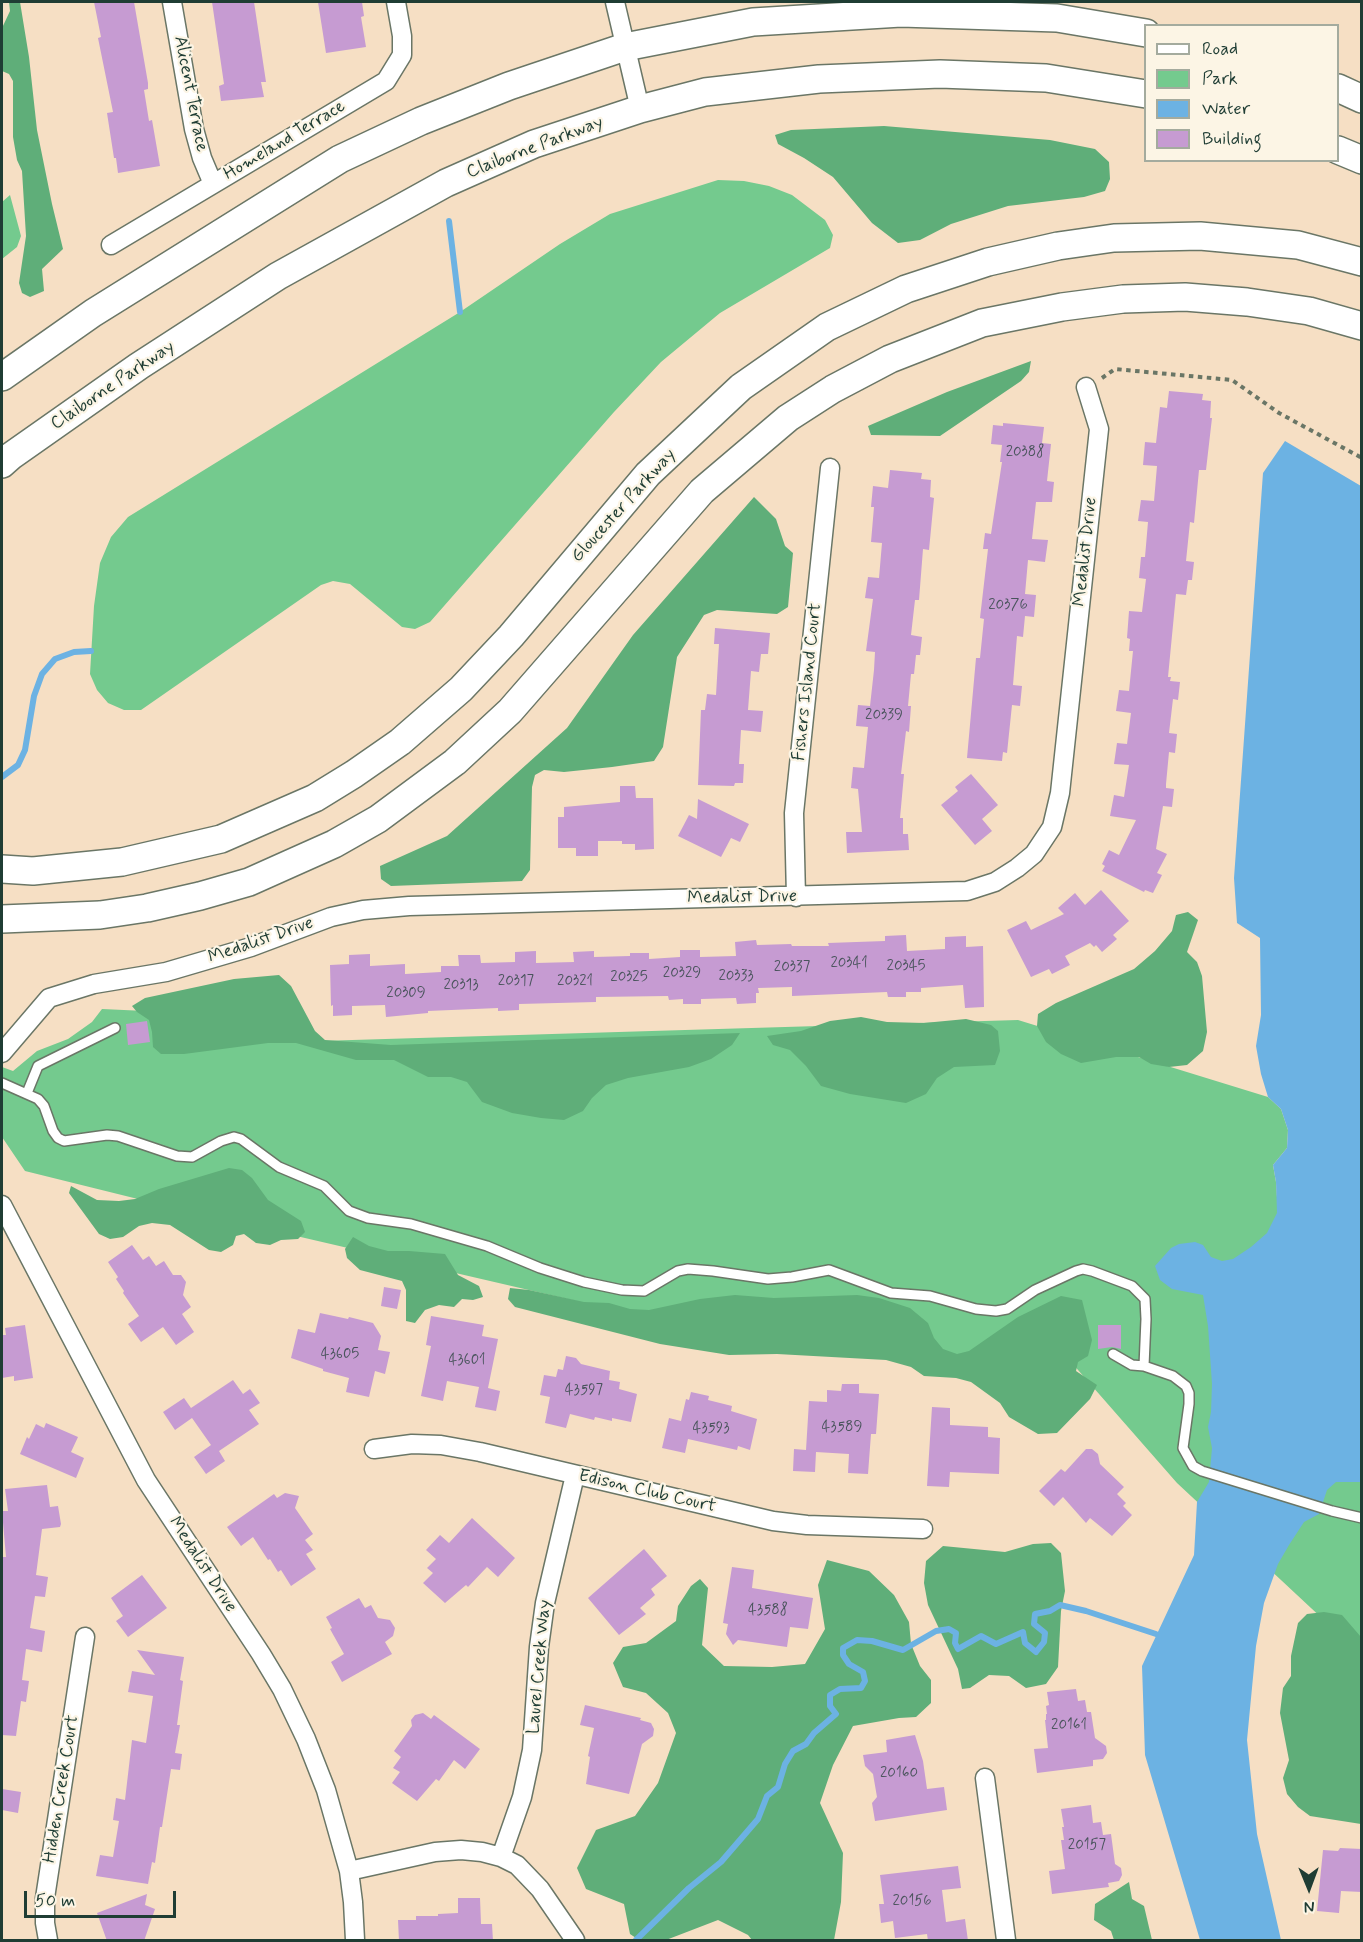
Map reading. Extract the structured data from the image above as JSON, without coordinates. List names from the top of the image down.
{
  "streets": {
    "main road": ["Claiborne Parkway", "Gloucester Parkway"],
    "street": [
      "Alicent Terrace",
      "Homeland Terrace",
      "Medalist Drive",
      "Fishers Island Court",
      "Edison Club Court",
      "Laurel Creek Way",
      "Hidden Creek Court"
    ]
  },
  "crossings": [
    ["Alicent Terrace", "Homeland Terrace"],
    ["Medalist Drive", "Fishers Island Court"],
    ["Edison Club Court", "Laurel Creek Way"]
  ],
  "house_numbers": [
    "20388",
    "20376",
    "20339",
    "20341",
    "20345",
    "20337",
    "20329",
    "20333",
    "20325",
    "20317",
    "20321",
    "20313",
    "20309",
    "43605",
    "43601",
    "43597",
    "43589",
    "43593",
    "43588",
    "20161",
    "20160",
    "20157",
    "20156"
  ],
  "legend": [
    "Road",
    "Park",
    "Water",
    "Building"
  ],
  "scale_bar": "50 m",
  "north": "bottom"
}
